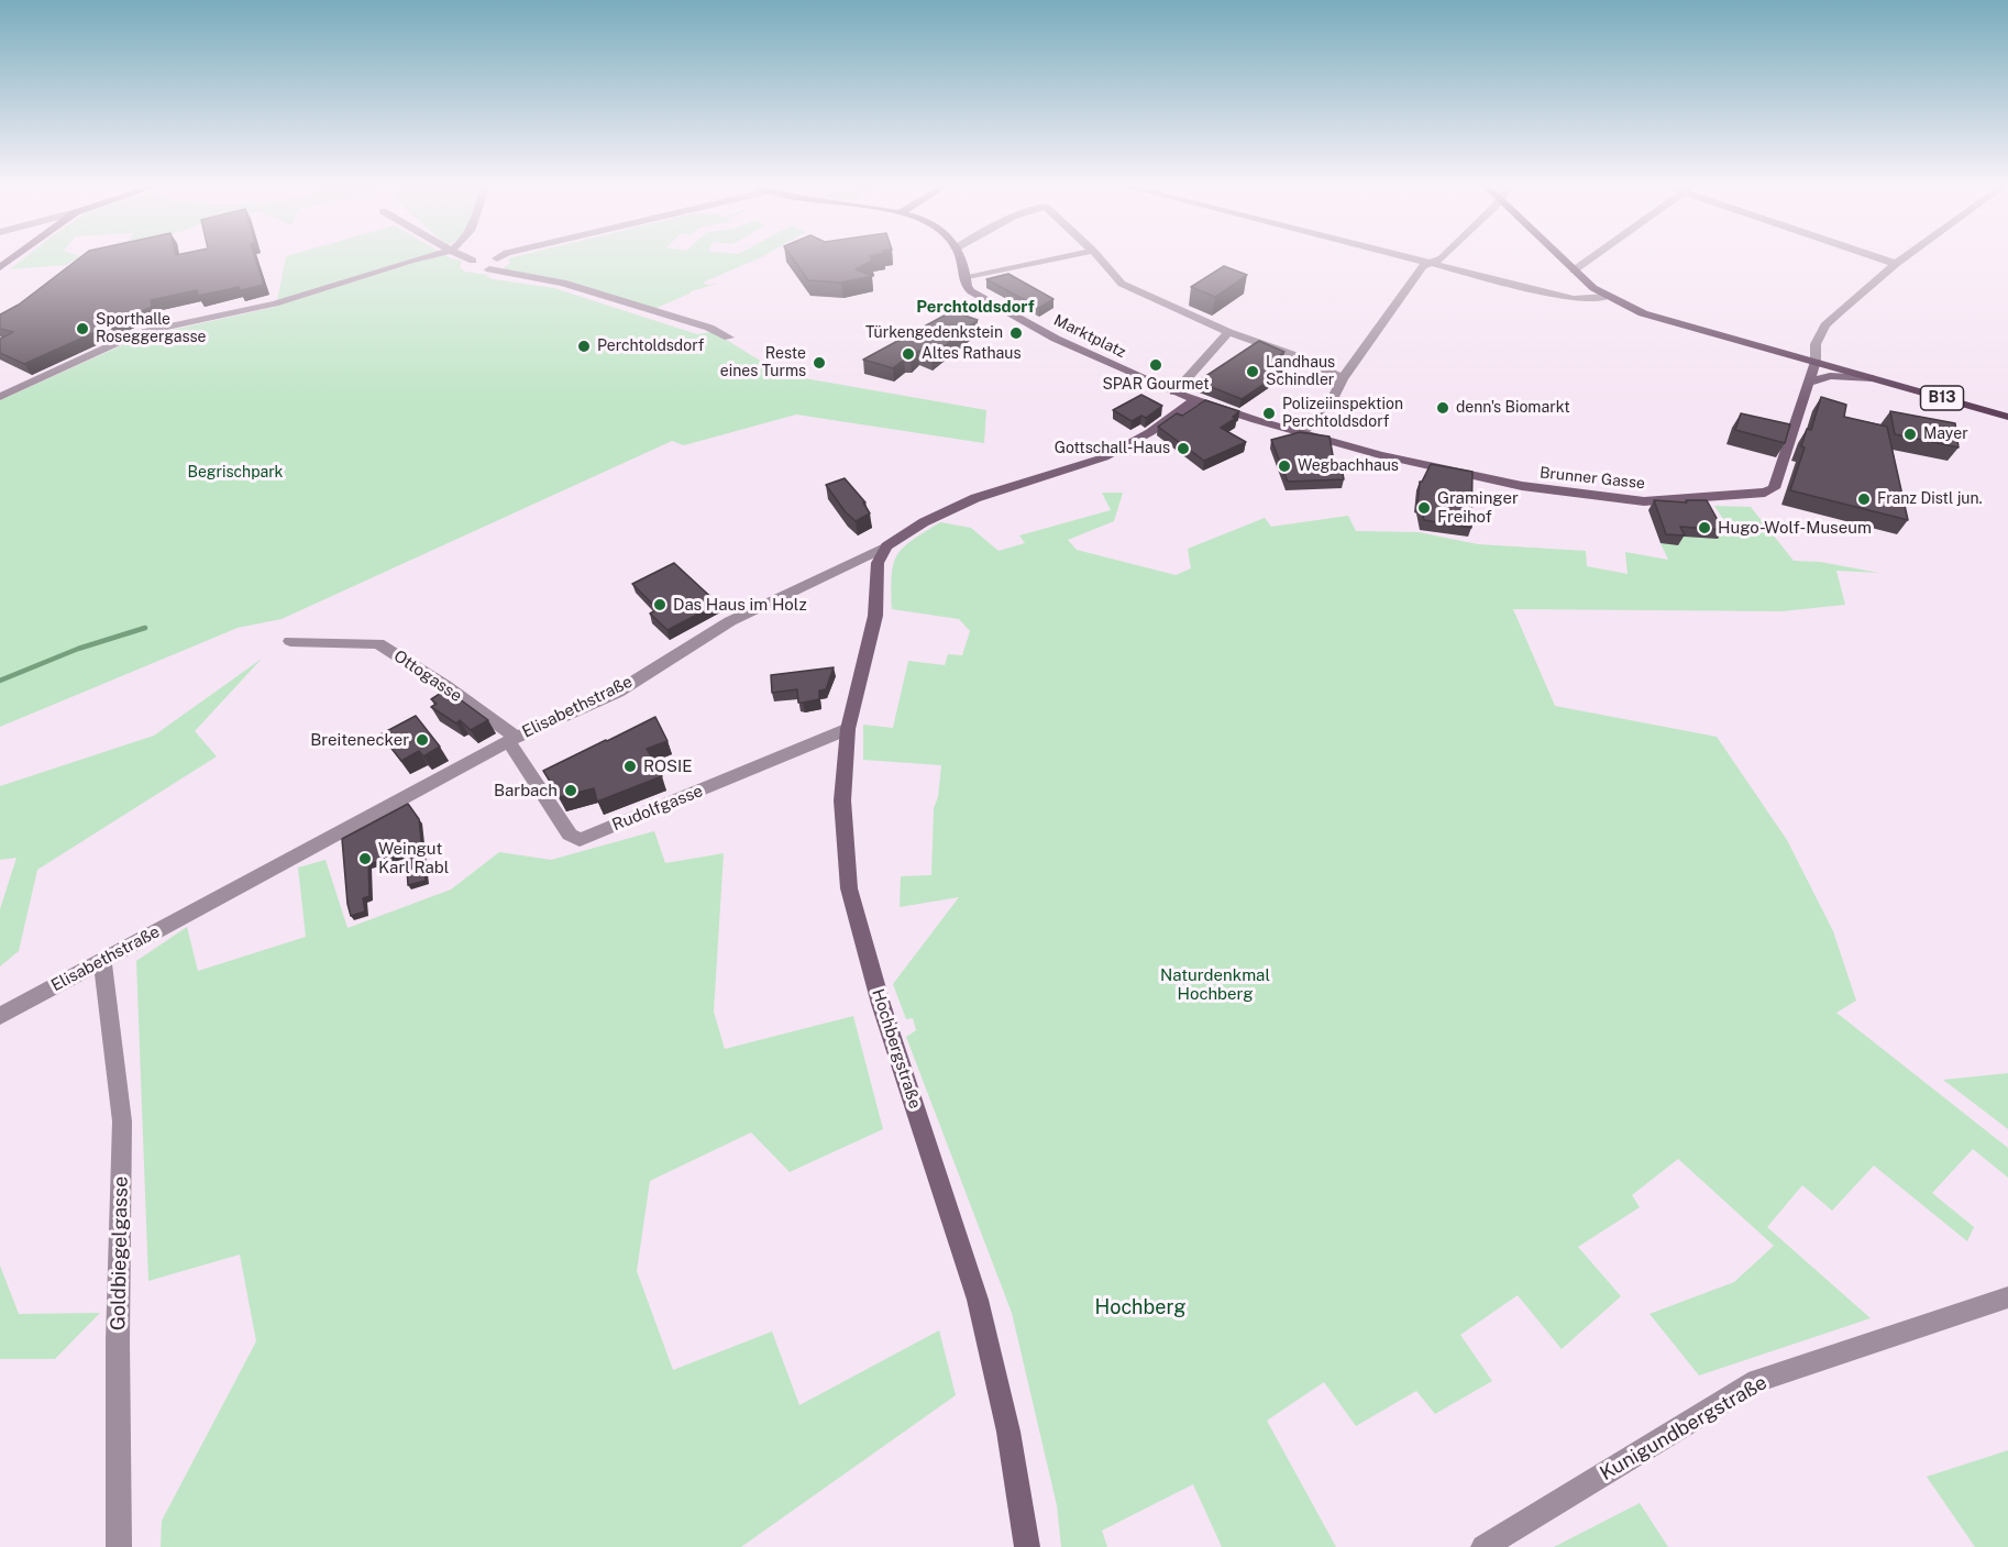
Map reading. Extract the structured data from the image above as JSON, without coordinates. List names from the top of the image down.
{
  "streets": {
    "main road": [
      "Marktplatz",
      "B13",
      "Brunner Gasse",
      "Elisabethstraße",
      "Hochbergstraße"
    ],
    "street": [
      "Ottogasse",
      "Rudolfgasse",
      "Goldbiegelgasse",
      "Kunigundbergstraße"
    ]
  },
  "crossings": [
    ["Marktplatz", "Brunner Gasse"],
    ["Marktplatz", "Elisabethstraße"],
    ["B13", "Brunner Gasse"],
    ["Brunner Gasse", "Elisabethstraße"],
    ["Ottogasse", "Elisabethstraße"],
    ["Ottogasse", "Rudolfgasse"],
    ["Elisabethstraße", "Rudolfgasse"],
    ["Elisabethstraße", "Hochbergstraße"],
    ["Elisabethstraße", "Goldbiegelgasse"],
    ["Rudolfgasse", "Hochbergstraße"]
  ],
  "districts": ["Perchtoldsdorf"],
  "parks": ["Begrischpark", "Naturdenkmal Hochberg", "Hochberg"],
  "places": [
    "Sporthalle Roseggergasse",
    "Türkengedenkstein",
    "Perchtoldsdorf",
    "Altes Rathaus",
    "Reste eines Turms",
    "SPAR Gourmet",
    "Landhaus Schindler",
    "denn's Biomarkt",
    "Polizeiinspektion Perchtoldsdorf",
    "Mayer",
    "Gottschall-Haus",
    "Wegbachhaus",
    "Franz Distl jun.",
    "Graminger Freihof",
    "Hugo-Wolf-Museum",
    "Das Haus im Holz",
    "Breitenecker",
    "ROSIE",
    "Barbach",
    "Weingut Karl Rabl"
  ]
}
